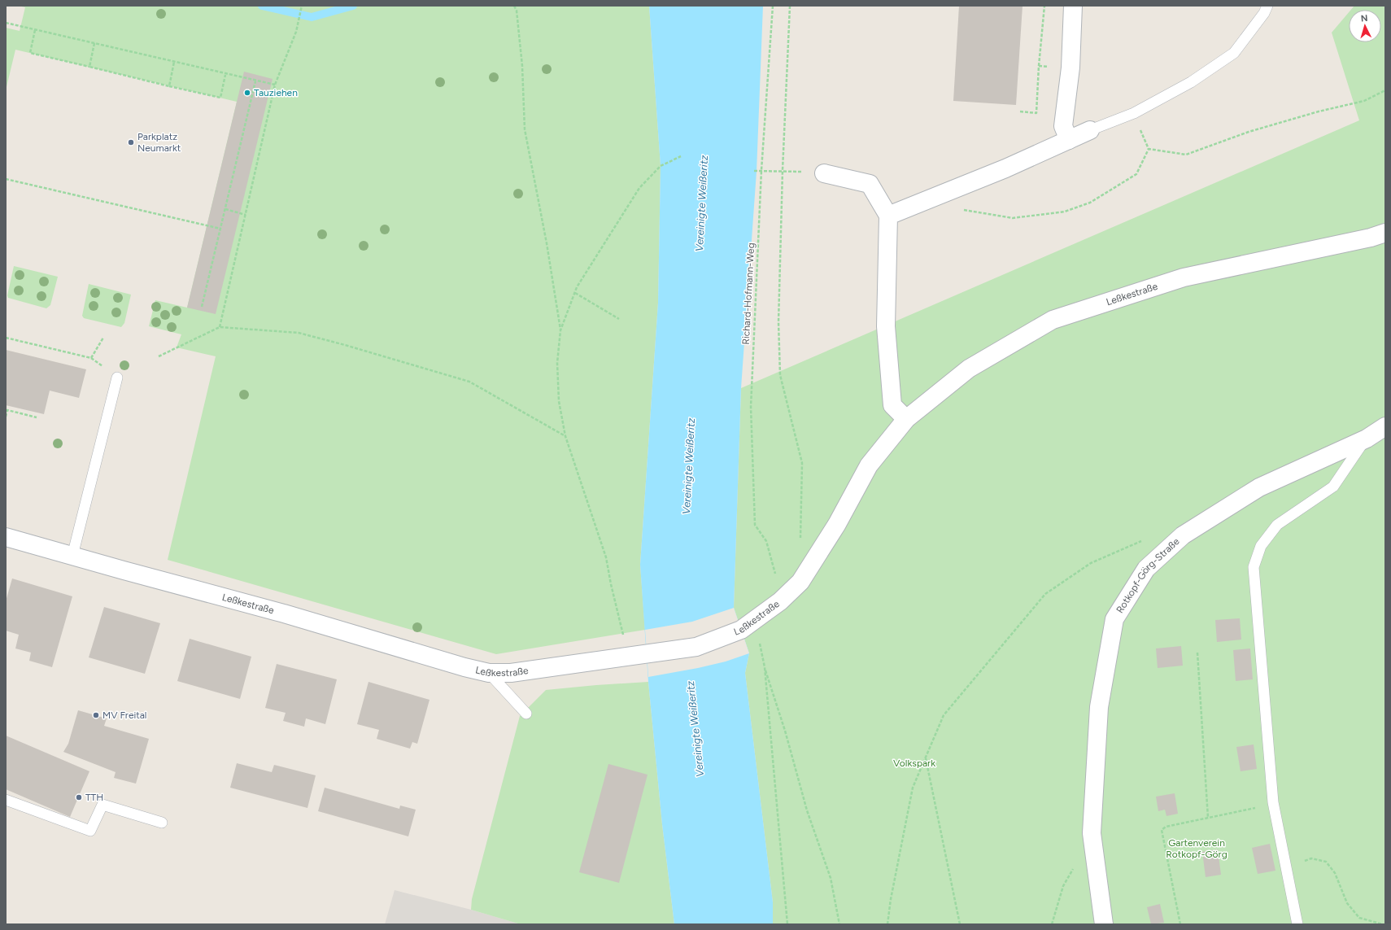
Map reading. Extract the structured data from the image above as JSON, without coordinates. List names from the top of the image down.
{
  "streets": {
    "street": ["Leßkestraße", "Rotkopf-Görg-Straße"],
    "path": ["Richard-Hofmann-Weg"]
  },
  "water": ["Vereinigte Weißeritz"],
  "parks": ["Volkspark", "Gartenverein Rotkopf-Görg"],
  "places": [
    "Tauziehen",
    "Parkplatz Neumarkt",
    "MV Freital",
    "TTH"
  ],
  "north": "top"
}
